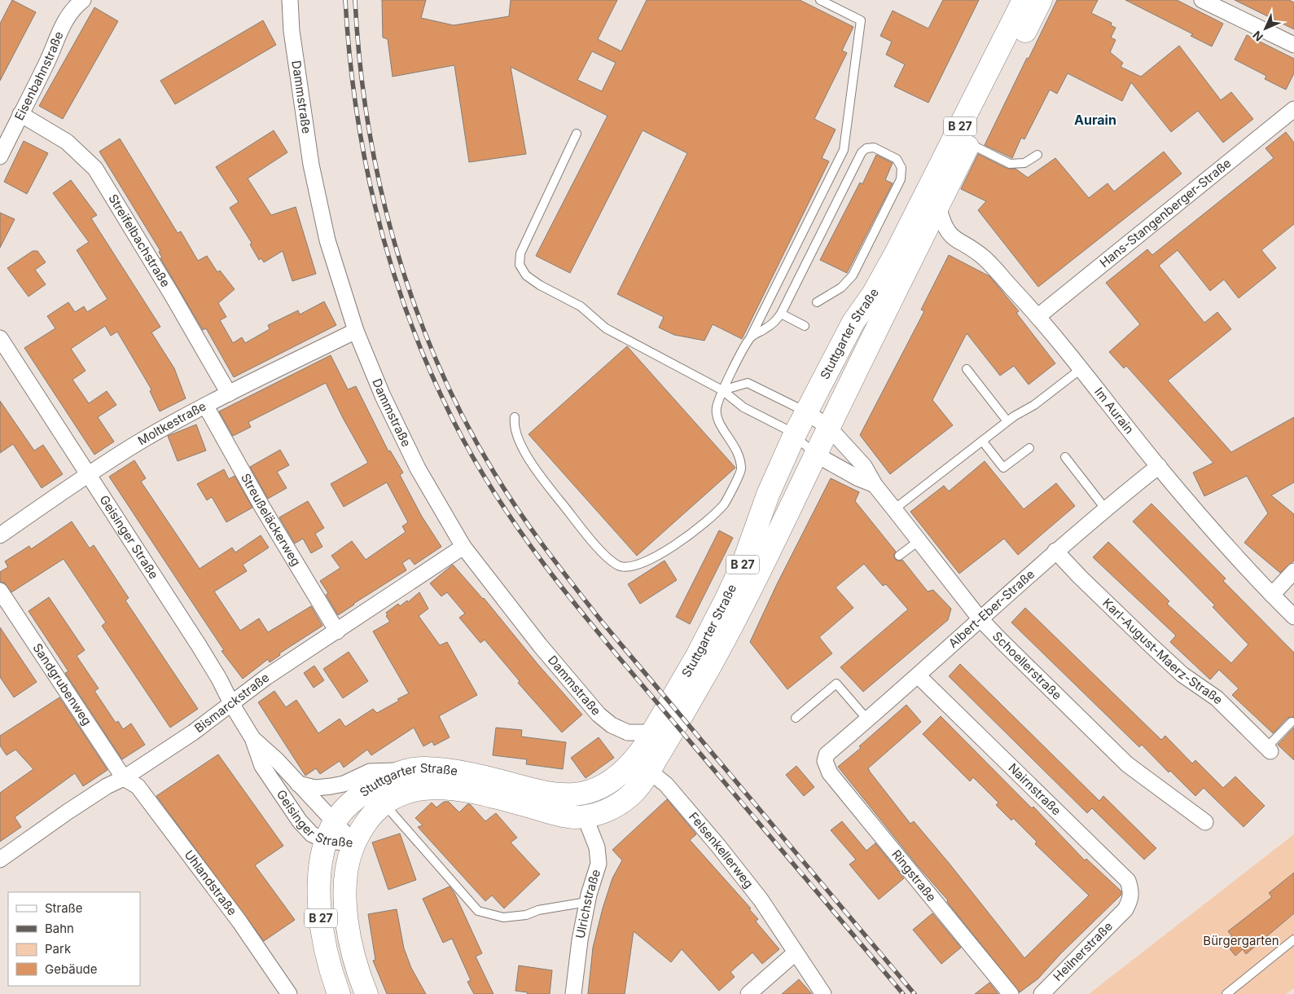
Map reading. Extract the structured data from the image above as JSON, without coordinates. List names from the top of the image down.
{
  "streets": {
    "main road": ["B 27", "Stuttgarter Straße"],
    "street": [
      "Eisenbahnstraße",
      "Dammstraße",
      "Hans-Stangenberger-Straße",
      "Streifelbachstraße",
      "Im Aurain",
      "Moltkestraße",
      "Streußeläckerweg",
      "Geisinger Straße",
      "Albert-Eber-Straße",
      "Karl-August-Maerz-Straße",
      "Schoellerstraße",
      "Sandgrubenweg",
      "Bismarckstraße",
      "Nairnstraße",
      "Felsenkellerweg",
      "Ringstraße",
      "Uhlandstraße",
      "Ulrichstraße",
      "Heilnerstraße"
    ]
  },
  "crossings": [
    ["Eisenbahnstraße", "Streifelbachstraße"],
    ["Dammstraße", "Stuttgarter Straße"],
    ["Dammstraße", "Moltkestraße"],
    ["Dammstraße", "Bismarckstraße"],
    ["B 27", "Stuttgarter Straße"],
    ["B 27", "Geisinger Straße"],
    ["Hans-Stangenberger-Straße", "Im Aurain"],
    ["Streifelbachstraße", "Moltkestraße"],
    ["Stuttgarter Straße", "Im Aurain"],
    ["Stuttgarter Straße", "Geisinger Straße"],
    ["Stuttgarter Straße", "Schoellerstraße"],
    ["Stuttgarter Straße", "Felsenkellerweg"],
    ["Stuttgarter Straße", "Ulrichstraße"],
    ["Im Aurain", "Albert-Eber-Straße"],
    ["Moltkestraße", "Streußeläckerweg"],
    ["Moltkestraße", "Geisinger Straße"],
    ["Streußeläckerweg", "Bismarckstraße"],
    ["Geisinger Straße", "Bismarckstraße"],
    ["Albert-Eber-Straße", "Karl-August-Maerz-Straße"],
    ["Albert-Eber-Straße", "Schoellerstraße"],
    ["Albert-Eber-Straße", "Nairnstraße"],
    ["Albert-Eber-Straße", "Ringstraße"],
    ["Sandgrubenweg", "Bismarckstraße"],
    ["Sandgrubenweg", "Uhlandstraße"],
    ["Bismarckstraße", "Uhlandstraße"],
    ["Nairnstraße", "Heilnerstraße"]
  ],
  "districts": ["Aurain"],
  "parks": ["Bürgergarten"],
  "legend": [
    "Straße",
    "Bahn",
    "Park",
    "Gebäude"
  ],
  "north": "bottom left"
}
